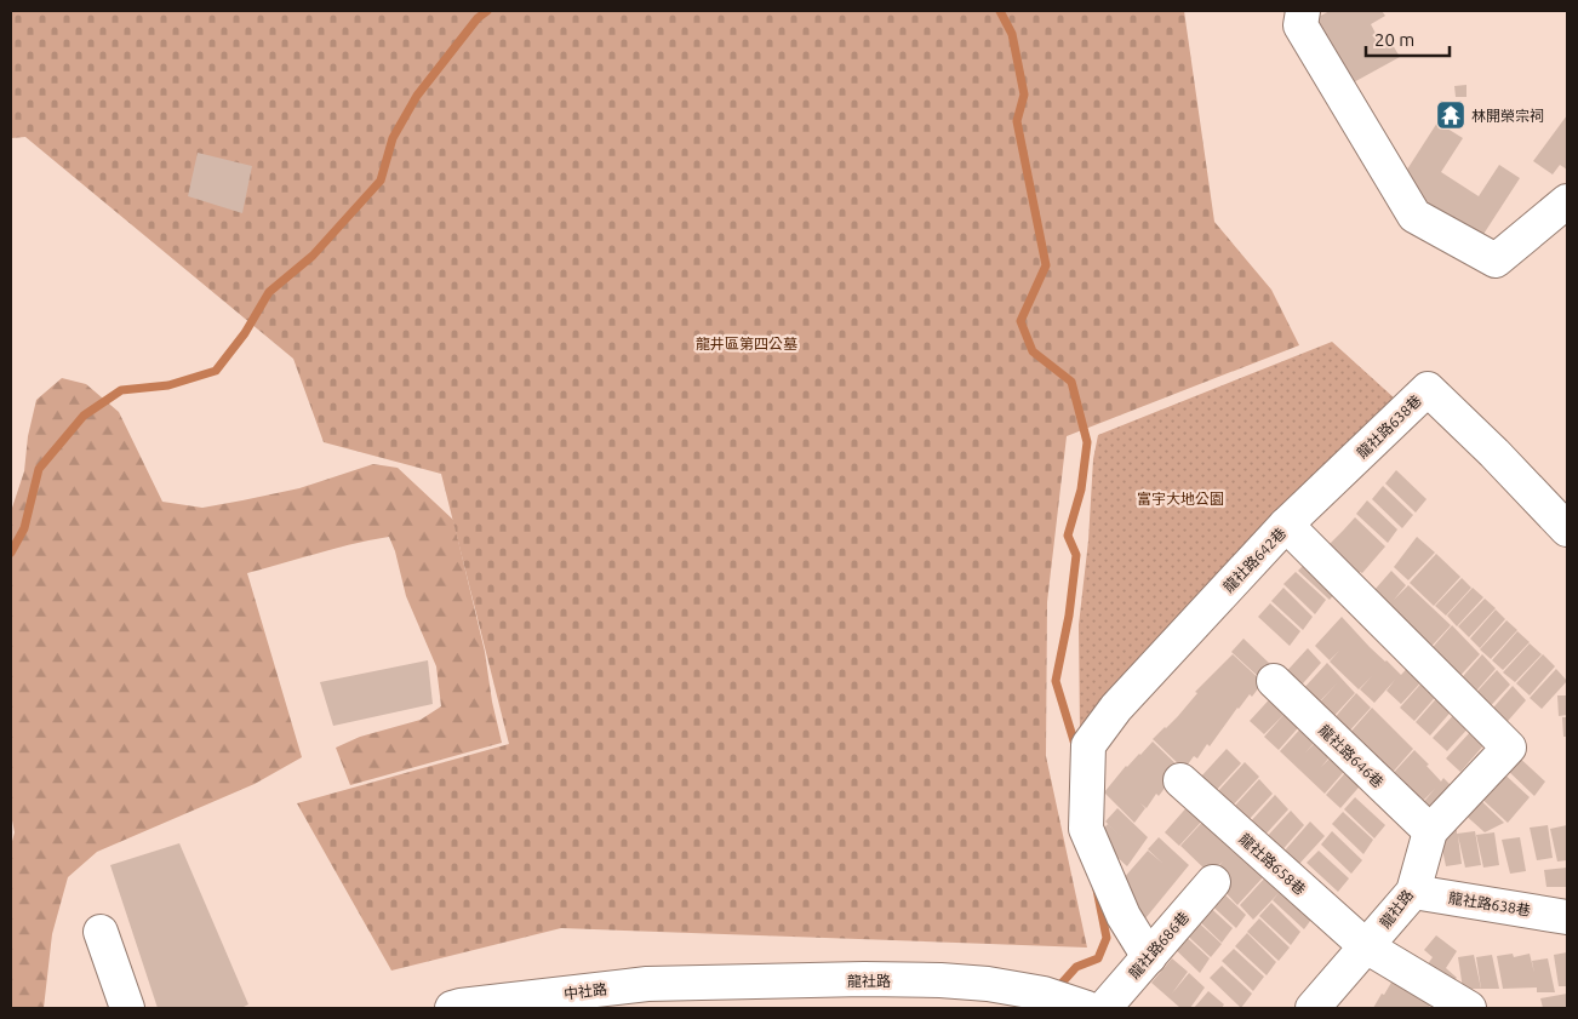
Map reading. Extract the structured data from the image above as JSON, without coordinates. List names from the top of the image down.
{
  "streets": {
    "street": [
      "龍社路638巷",
      "龍社路642巷",
      "龍社路646巷",
      "龍社路658巷",
      "龍社路",
      "龍社路686巷",
      "中社路"
    ]
  },
  "crossings": [
    ["龍社路638巷", "龍社路642巷"],
    ["龍社路638巷", "龍社路"],
    ["龍社路642巷", "龍社路646巷"],
    ["龍社路642巷", "龍社路"],
    ["龍社路642巷", "龍社路686巷"],
    ["龍社路646巷", "龍社路"],
    ["龍社路658巷", "龍社路"],
    ["龍社路", "中社路"]
  ],
  "parks": ["龍井區第四公墓", "富宇大地公園"],
  "places": {
    "temple": ["林開榮宗祠"]
  },
  "scale_bar": "20 m"
}
